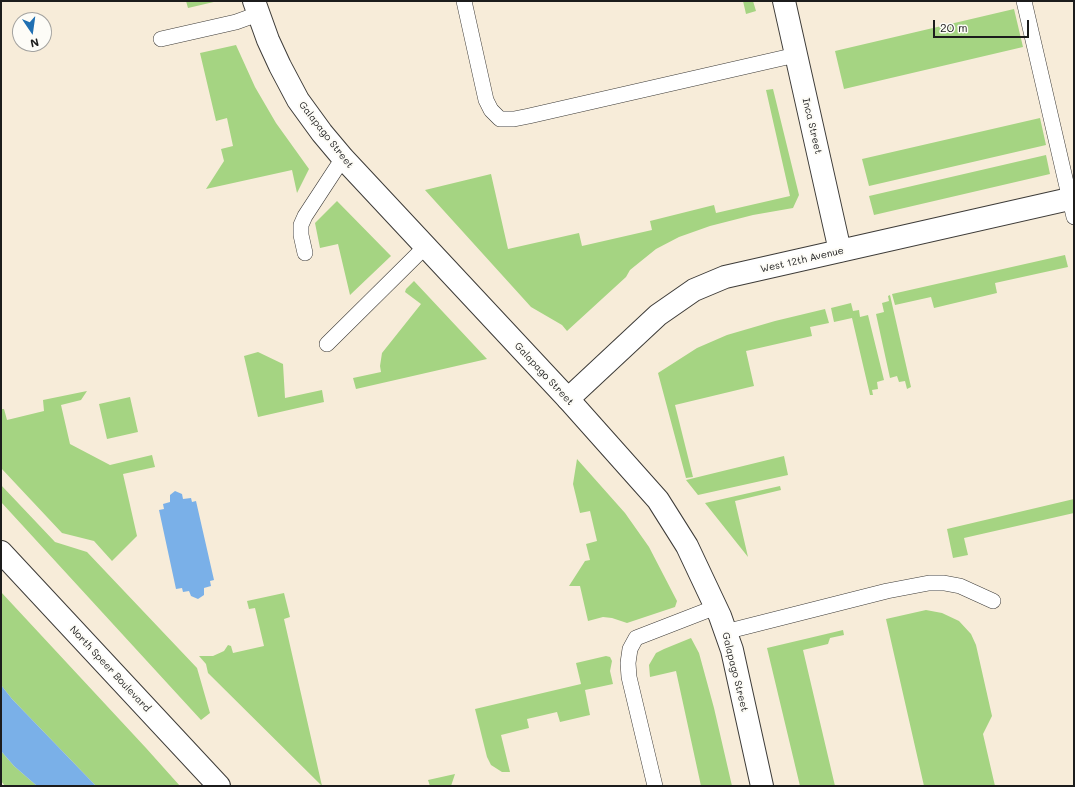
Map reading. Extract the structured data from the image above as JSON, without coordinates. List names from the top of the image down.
{
  "streets": {
    "street": [
      "Inca Street",
      "Galapago Street",
      "West 12th Avenue",
      "North Speer Boulevard"
    ]
  },
  "crossings": [
    ["Inca Street", "West 12th Avenue"],
    ["Galapago Street", "West 12th Avenue"]
  ],
  "scale_bar": "20 m",
  "north": "bottom"
}
